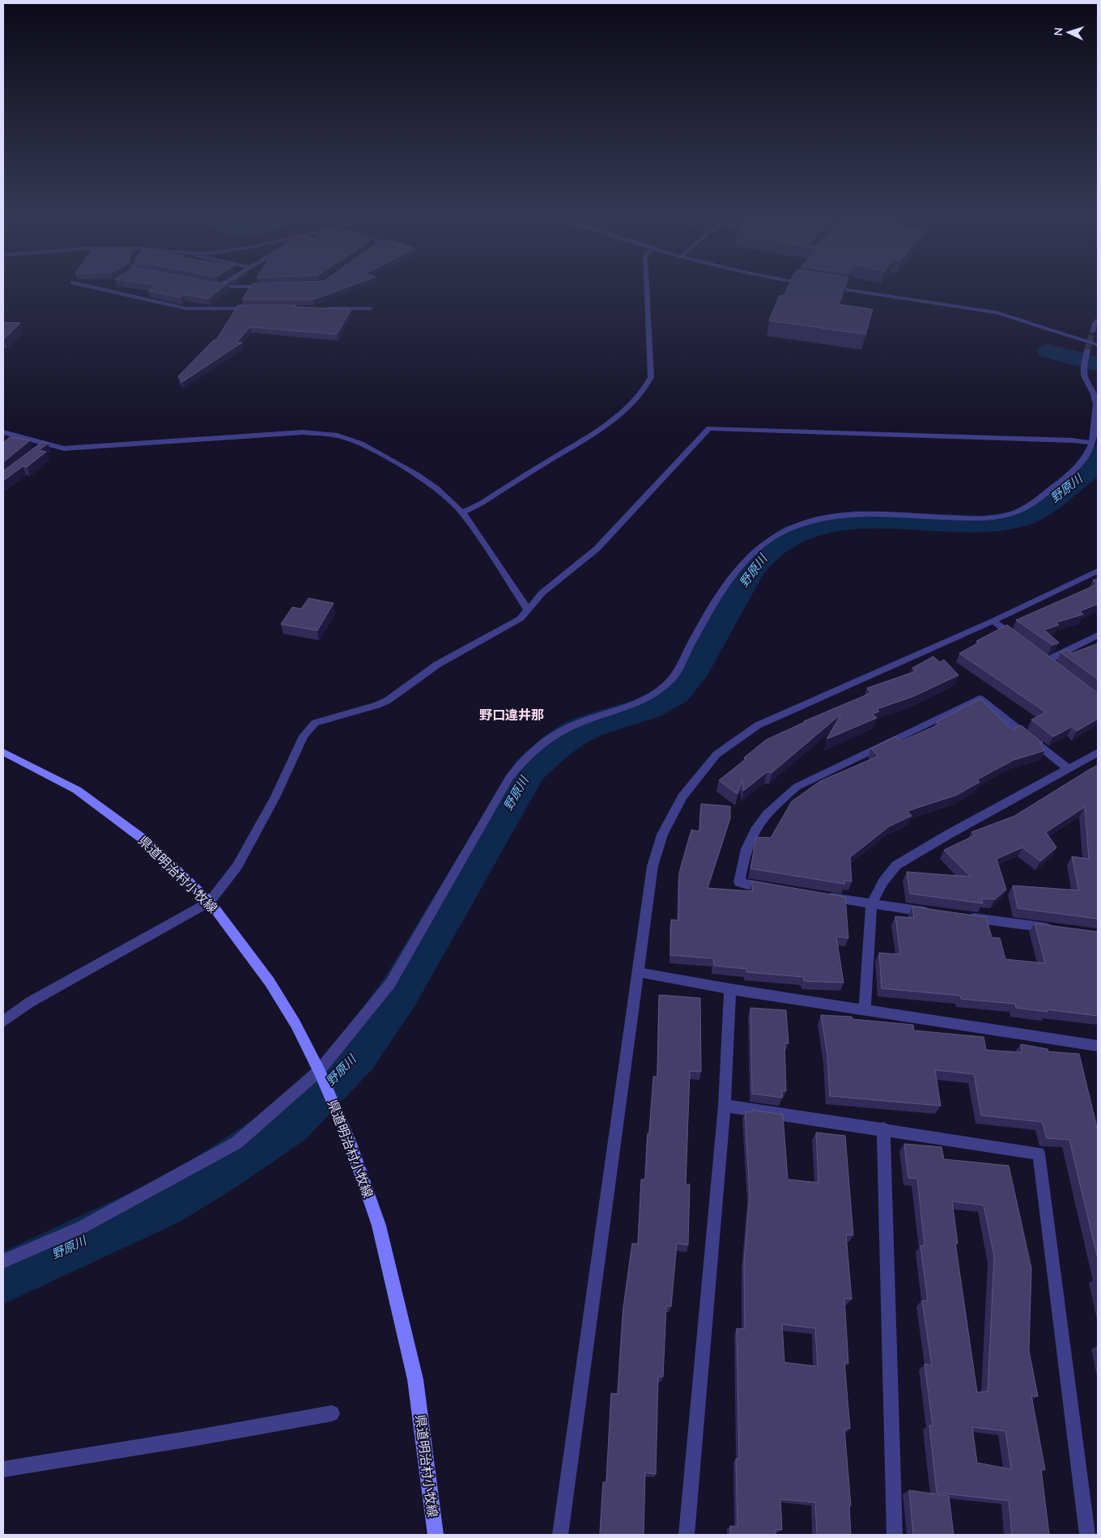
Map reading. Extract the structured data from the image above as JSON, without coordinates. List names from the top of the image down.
{
  "streets": {
    "main road": ["県道明治村小牧線"]
  },
  "districts": ["野口違井那"],
  "water": ["野原川"],
  "north": "left"
}
